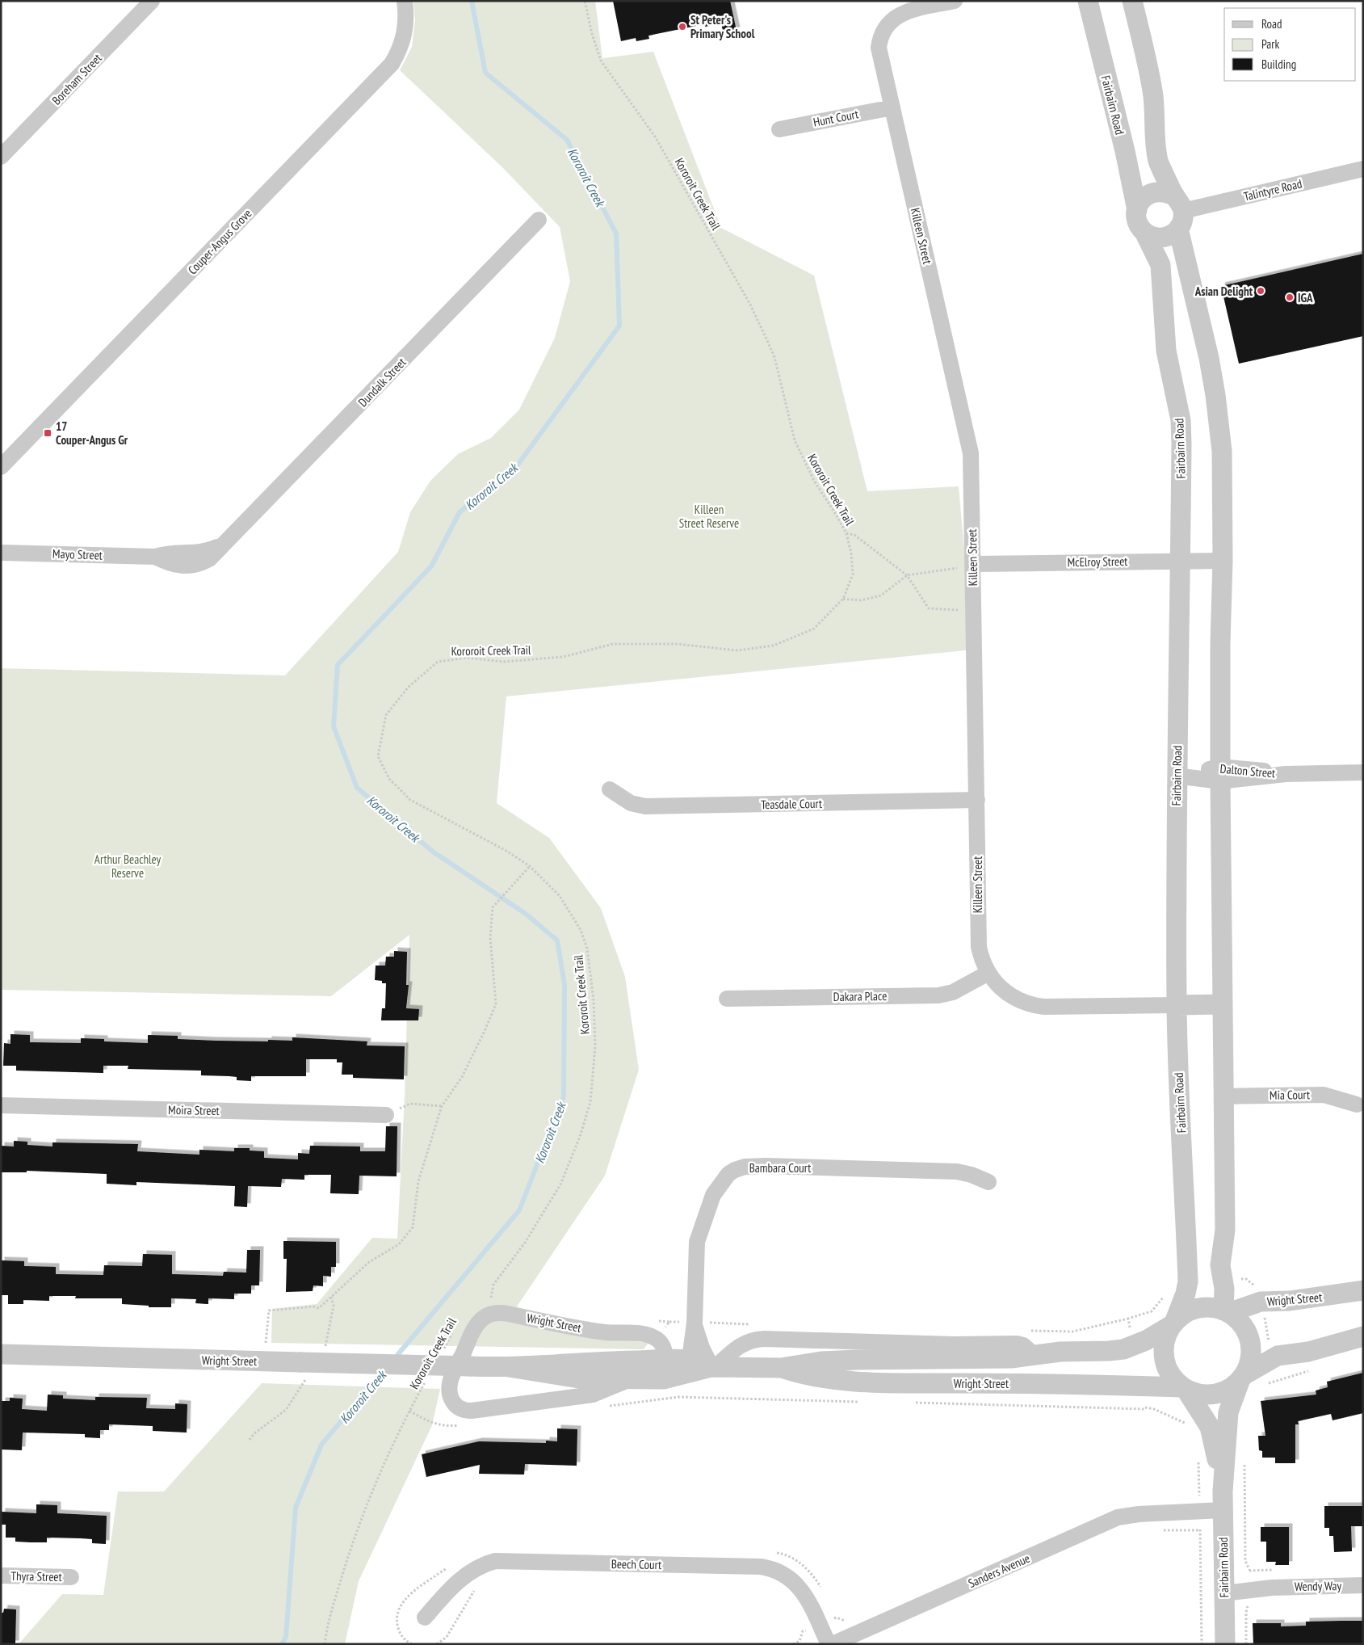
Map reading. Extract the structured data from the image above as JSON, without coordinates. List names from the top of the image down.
{
  "streets": {
    "street": [
      "Boreham Street",
      "Fairbairn Road",
      "Hunt Court",
      "Talintyre Road",
      "Killeen Street",
      "Couper-Angus Grove",
      "Dundalk Street",
      "Mayo Street",
      "McElroy Street",
      "Dalton Street",
      "Teasdale Court",
      "Dakara Place",
      "Mia Court",
      "Moira Street",
      "Bambara Court",
      "Wright Street",
      "Beech Court",
      "Sanders Avenue",
      "Thyra Street",
      "Wendy Way"
    ],
    "path": ["Kororoit Creek Trail"]
  },
  "crossings": [
    ["Fairbairn Road", "Talintyre Road"],
    ["Fairbairn Road", "Killeen Street"],
    ["Fairbairn Road", "McElroy Street"],
    ["Fairbairn Road", "Dalton Street"],
    ["Fairbairn Road", "Wright Street"],
    ["Fairbairn Road", "Sanders Avenue"],
    ["Fairbairn Road", "Wendy Way"],
    ["Hunt Court", "Killeen Street"],
    ["Killeen Street", "McElroy Street"],
    ["Killeen Street", "Teasdale Court"],
    ["Killeen Street", "Dakara Place"],
    ["Dundalk Street", "Mayo Street"],
    ["Bambara Court", "Wright Street"]
  ],
  "water": ["Kororoit Creek"],
  "parks": ["Killeen Street Reserve", "Arthur Beachley Reserve"],
  "places": {
    "other": ["St Peter's Primary School", "Asian Delight", "IGA"],
    "transit": ["17 Couper-Angus Gr"]
  },
  "legend": ["Road", "Park", "Building"]
}
